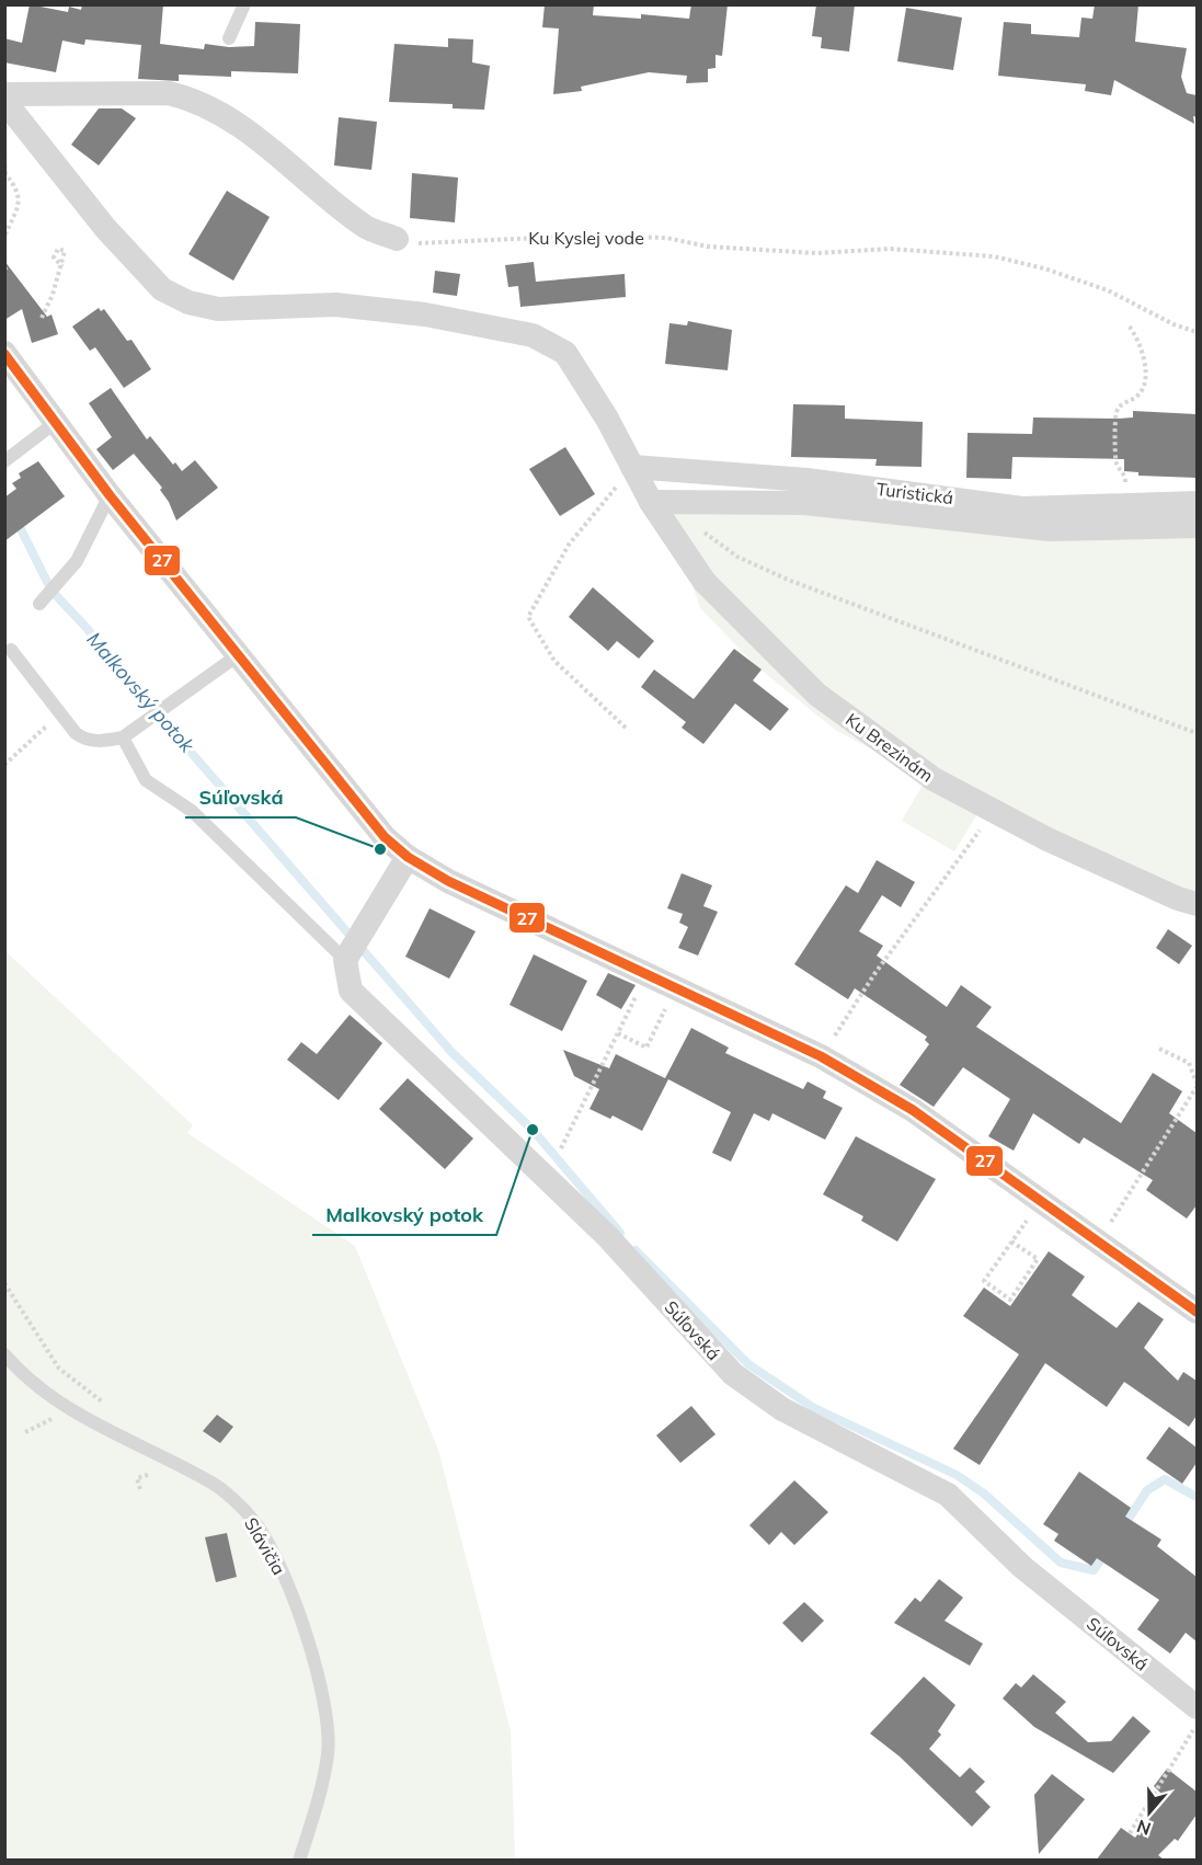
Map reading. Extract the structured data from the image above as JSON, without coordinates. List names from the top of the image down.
{
  "streets": {
    "street": ["Turistická", "Ku Brezinám", "Súľovská"],
    "lane": ["Slávičia"],
    "path": ["Ku Kyslej vode"]
  },
  "crossings": [
    ["Turistická", "Ku Brezinám"]
  ],
  "water": ["Malkovský potok"],
  "places": ["Súľovská", "Malkovský potok"],
  "lines": ["transit line 27"],
  "north": "bottom"
}
